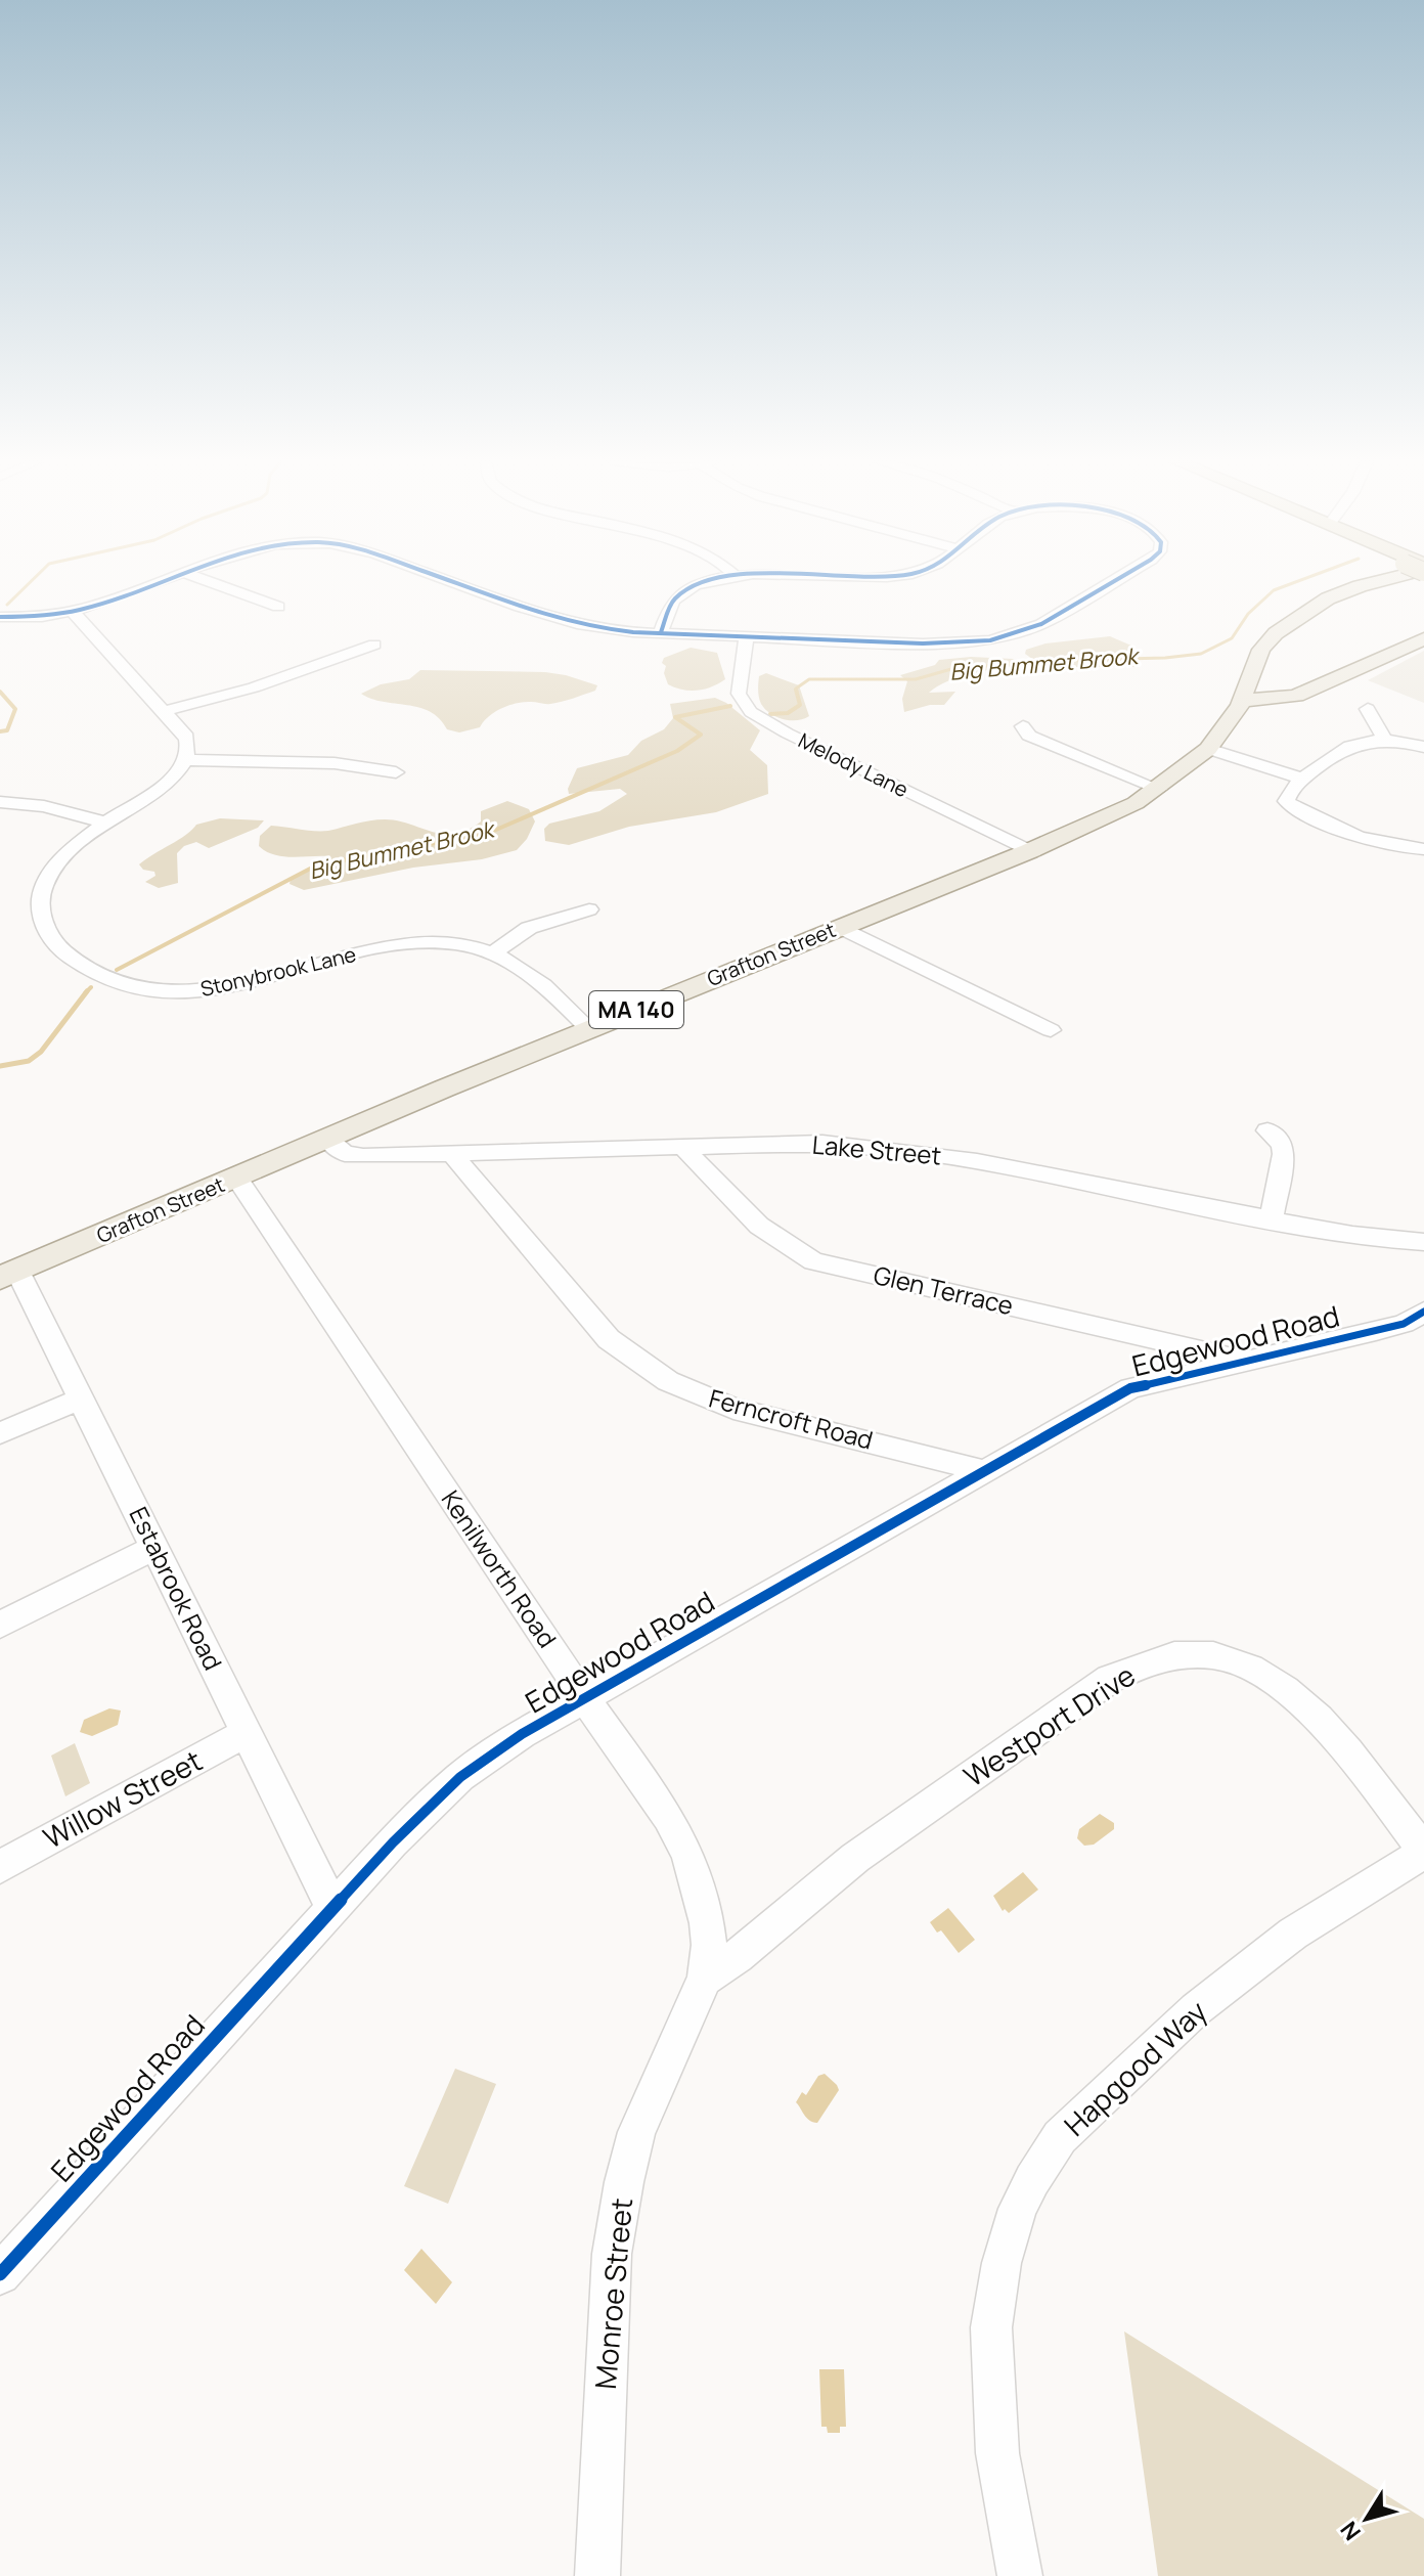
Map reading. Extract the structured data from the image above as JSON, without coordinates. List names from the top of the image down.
{
  "streets": {
    "main road": ["Grafton Street", "MA 140"],
    "street": [
      "Melody Lane",
      "Stonybrook Lane",
      "Lake Street",
      "Glen Terrace",
      "Edgewood Road",
      "Ferncroft Road",
      "Kenilworth Road",
      "Estabrook Road",
      "Westport Drive",
      "Willow Street",
      "Hapgood Way",
      "Monroe Street"
    ]
  },
  "crossings": [
    ["Melody Lane", "Grafton Street"],
    ["Grafton Street", "Stonybrook Lane"],
    ["Grafton Street", "MA 140"],
    ["Grafton Street", "Lake Street"],
    ["Grafton Street", "Kenilworth Road"],
    ["Grafton Street", "Estabrook Road"],
    ["Lake Street", "Glen Terrace"],
    ["Lake Street", "Ferncroft Road"],
    ["Glen Terrace", "Edgewood Road"],
    ["Edgewood Road", "Ferncroft Road"],
    ["Edgewood Road", "Kenilworth Road"],
    ["Edgewood Road", "Estabrook Road"],
    ["Kenilworth Road", "Westport Drive"],
    ["Kenilworth Road", "Monroe Street"],
    ["Estabrook Road", "Willow Street"],
    ["Westport Drive", "Hapgood Way"],
    ["Westport Drive", "Monroe Street"]
  ],
  "water": ["Big Bummet Brook"],
  "north": "bottom left"
}
